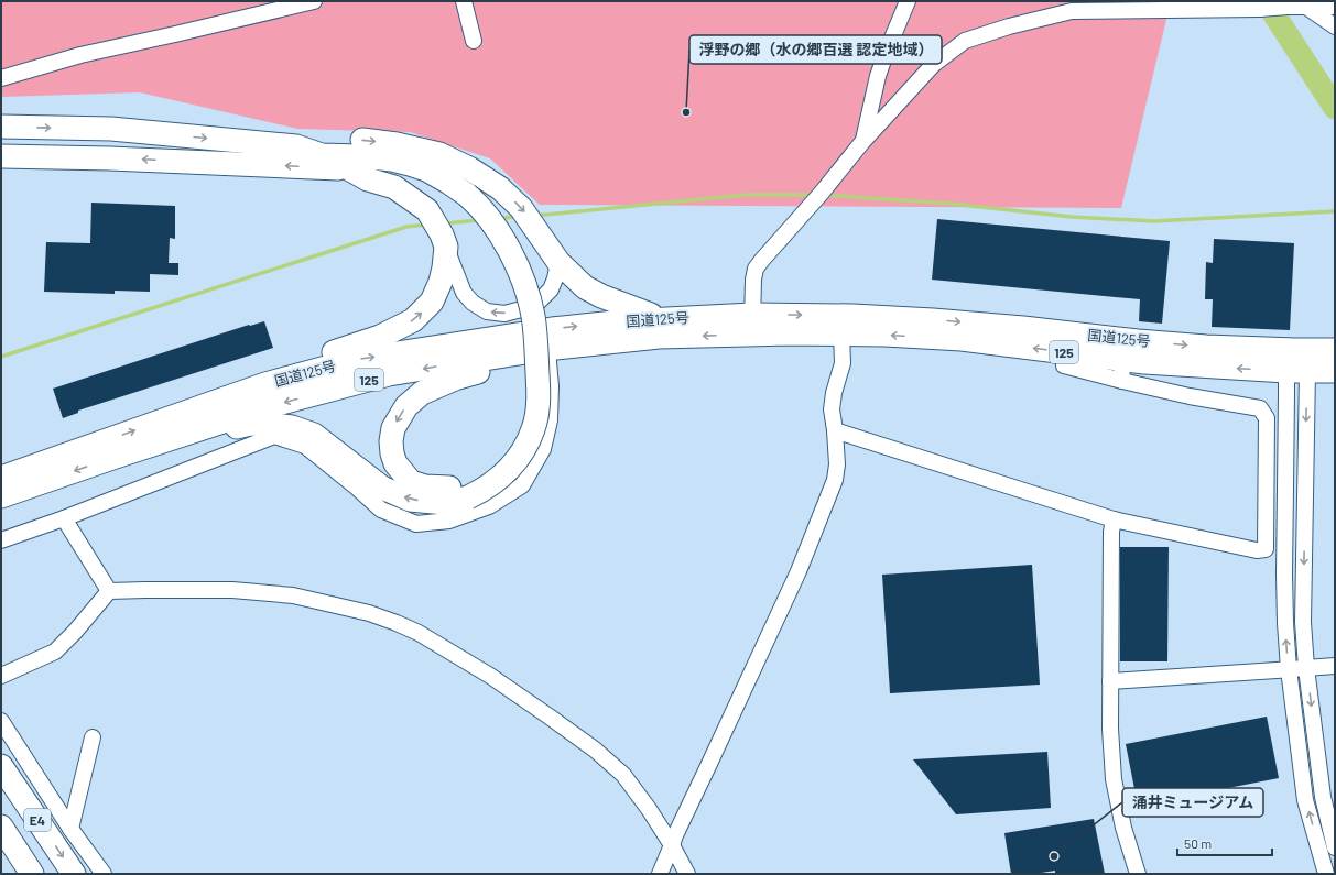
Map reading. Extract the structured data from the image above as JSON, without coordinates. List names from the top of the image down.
{
  "streets": {
    "highway": ["国道125号", "125", "E4"]
  },
  "places": ["浮野の郷（水の郷百選 認定地域）", "涌井ミュージアム"],
  "scale_bar": "50 m"
}
